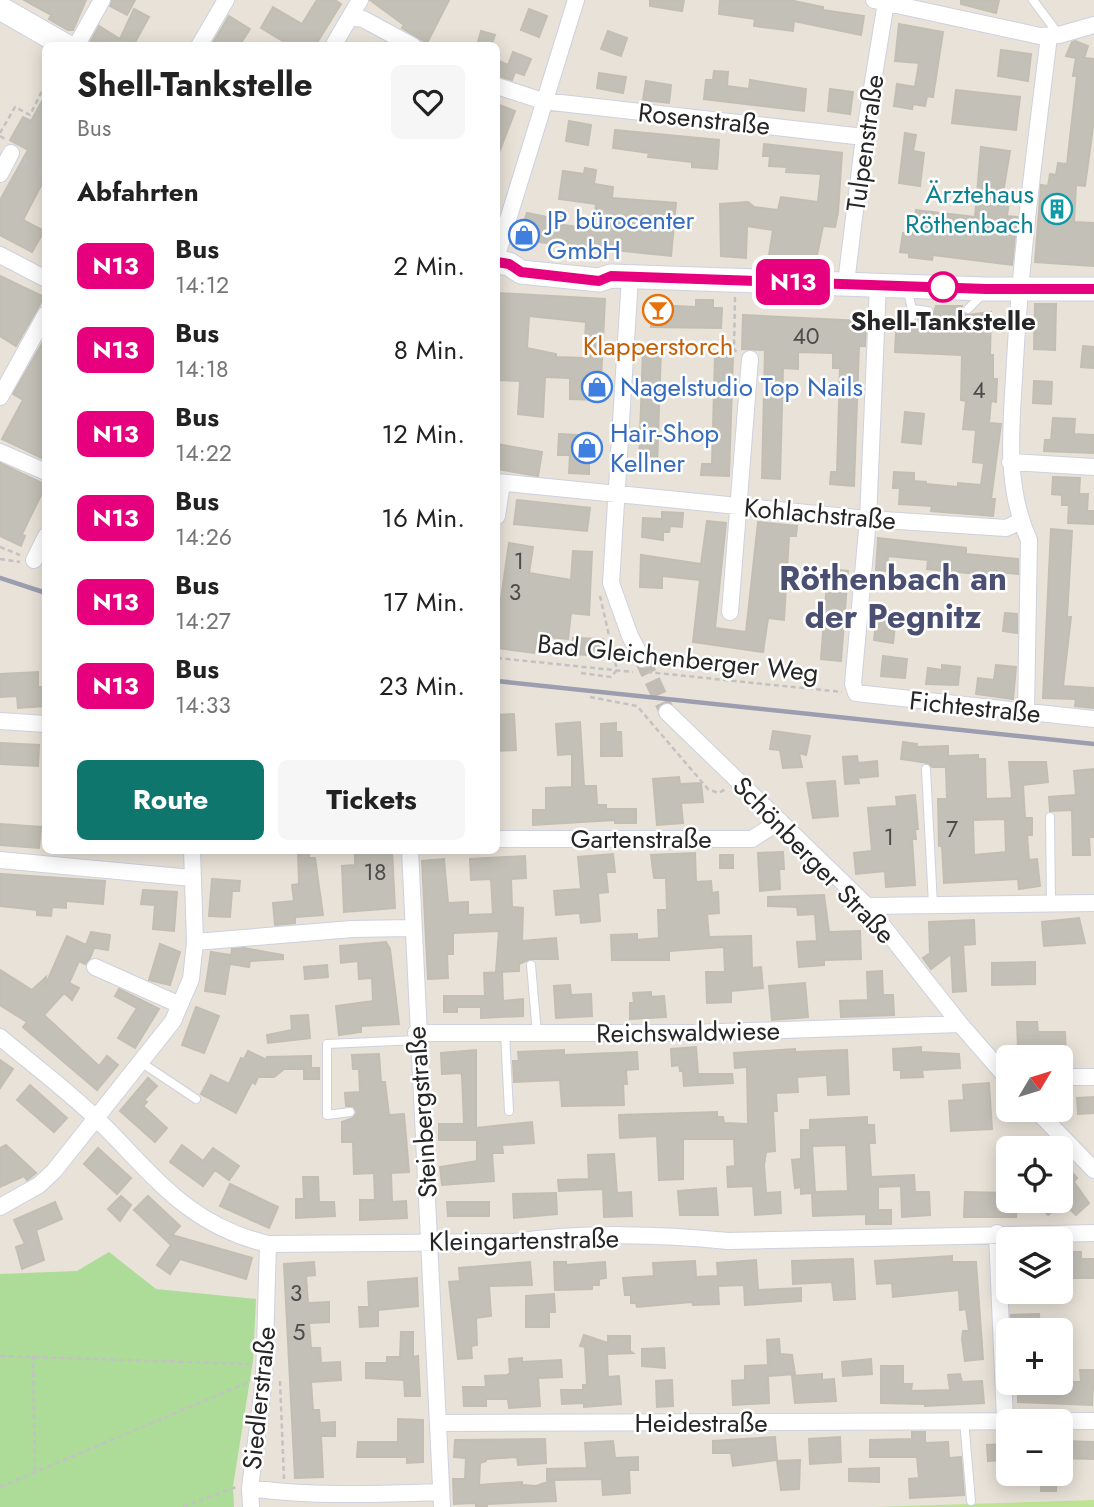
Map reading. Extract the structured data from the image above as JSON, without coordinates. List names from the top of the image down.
{
  "streets": {
    "street": [
      "Rosenstraße",
      "Tulpenstraße",
      "Kohlachstraße",
      "Fichtestraße",
      "Gartenstraße",
      "Schönberger Straße",
      "Reichswaldwiese",
      "Steinbergstraße",
      "Kleingartenstraße",
      "Siedlerstraße",
      "Heidestraße"
    ],
    "path": ["Bad Gleichenberger Weg"]
  },
  "crossings": [
    ["Rosenstraße", "Tulpenstraße"],
    ["Bad Gleichenberger Weg", "Fichtestraße"],
    ["Gartenstraße", "Schönberger Straße"],
    ["Schönberger Straße", "Reichswaldwiese"],
    ["Reichswaldwiese", "Steinbergstraße"],
    ["Steinbergstraße", "Kleingartenstraße"],
    ["Steinbergstraße", "Siedlerstraße"],
    ["Steinbergstraße", "Heidestraße"],
    ["Kleingartenstraße", "Siedlerstraße"]
  ],
  "districts": ["Röthenbach an der Pegnitz"],
  "places": {
    "building": ["Ärztehaus Röthenbach"],
    "shop": ["JP bürocenter GmbH", "Nagelstudio Top Nails", "Hair-Shop Kellner"],
    "other": ["Shell-Tankstelle"],
    "bar": ["Klapperstorch"]
  },
  "lines": ["bus line N13"],
  "house_numbers": [
    "40",
    "4",
    "1",
    "3",
    "7",
    "1",
    "18",
    "3",
    "5"
  ],
  "north": "top right",
  "page": {
    "on_map": "N13",
    "heading": [
      ["Shell-Tankstelle", "Bus"],
      "Abfahrten"
    ],
    "list": [
      {
        "mark": "N13",
        "name": "Bus",
        "note": "14:12",
        "value": "2 Min."
      },
      {
        "mark": "N13",
        "name": "Bus",
        "note": "14:18",
        "value": "8 Min."
      },
      {
        "mark": "N13",
        "name": "Bus",
        "note": "14:22",
        "value": "12 Min."
      },
      {
        "mark": "N13",
        "name": "Bus",
        "note": "14:26",
        "value": "16 Min."
      },
      {
        "mark": "N13",
        "name": "Bus",
        "note": "14:27",
        "value": "17 Min."
      },
      {
        "mark": "N13",
        "name": "Bus",
        "note": "14:33",
        "value": "23 Min."
      }
    ],
    "buttons": ["Route", "Tickets"],
    "map_buttons": ["+", "−"]
  }
}
